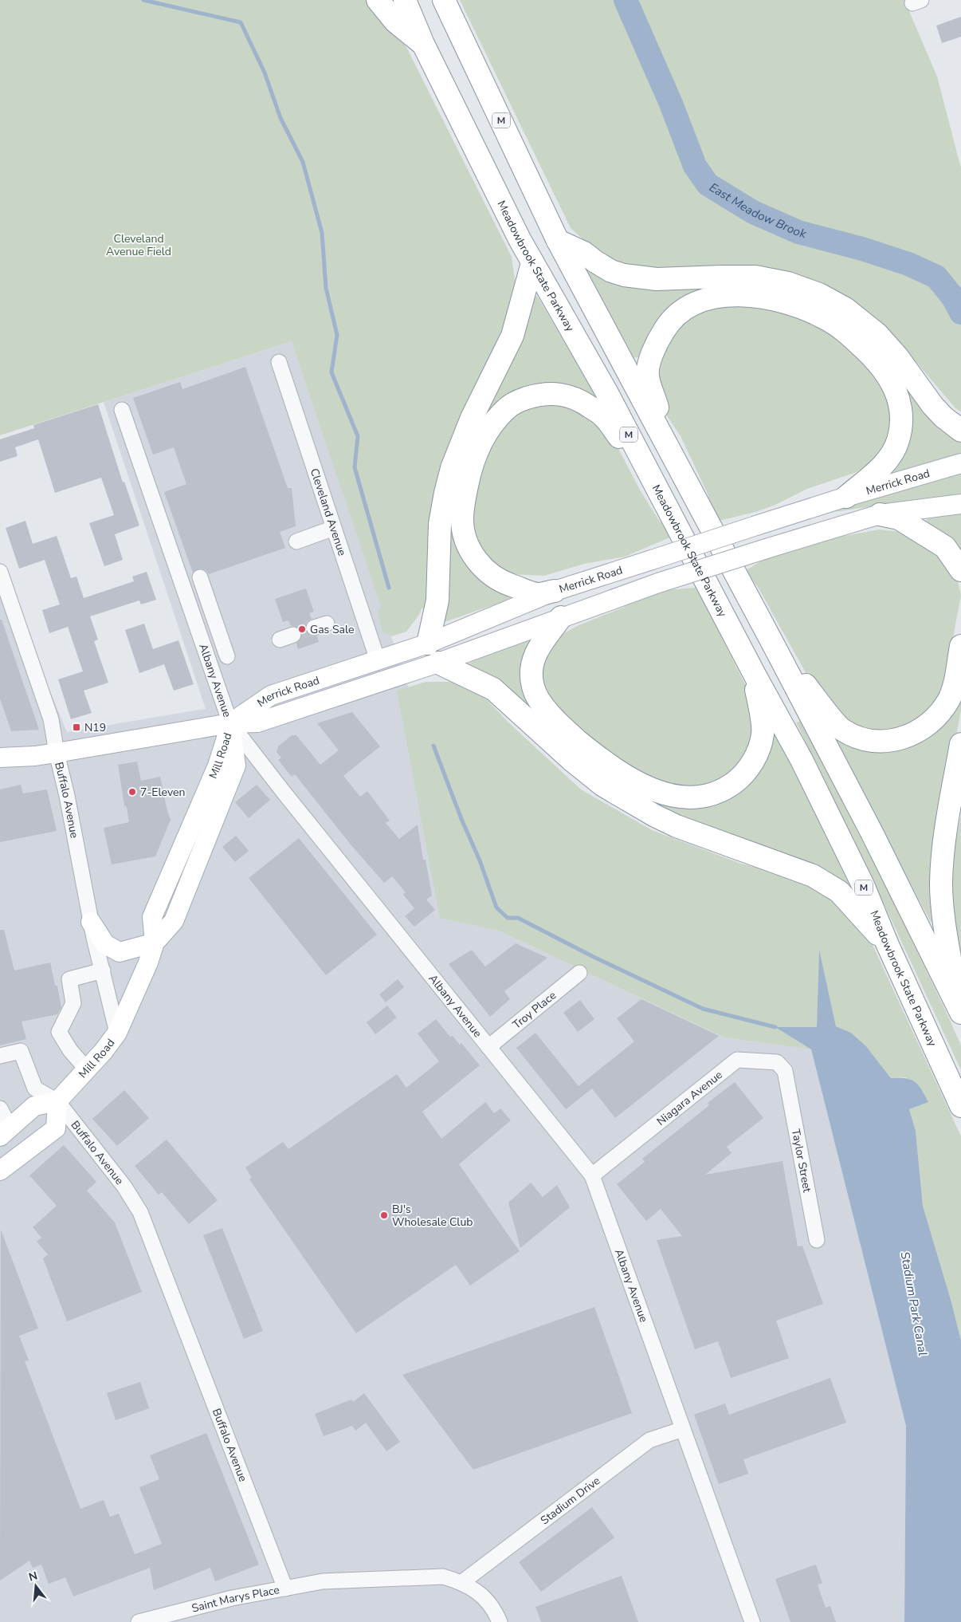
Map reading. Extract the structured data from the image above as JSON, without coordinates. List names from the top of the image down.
{
  "streets": {
    "highway": ["M", "Meadowbrook State Parkway"],
    "main road": ["Merrick Road", "Mill Road"],
    "street": [
      "Cleveland Avenue",
      "Albany Avenue",
      "Buffalo Avenue",
      "Troy Place",
      "Niagara Avenue",
      "Taylor Street",
      "Stadium Drive",
      "Saint Marys Place"
    ]
  },
  "crossings": [
    ["Merrick Road", "Cleveland Avenue"],
    ["Merrick Road", "Albany Avenue"],
    ["Merrick Road", "Mill Road"],
    ["Merrick Road", "Buffalo Avenue"],
    ["Albany Avenue", "Mill Road"],
    ["Albany Avenue", "Troy Place"],
    ["Albany Avenue", "Niagara Avenue"],
    ["Albany Avenue", "Stadium Drive"],
    ["Mill Road", "Buffalo Avenue"],
    ["Buffalo Avenue", "Saint Marys Place"],
    ["Niagara Avenue", "Taylor Street"]
  ],
  "water": ["East Meadow Brook", "Stadium Park Canal"],
  "parks": ["Cleveland Avenue Field"],
  "places": {
    "other": ["Gas Sale", "7-Eleven", "BJ's Wholesale Club"],
    "transit": ["N19"]
  },
  "north": "top"
}
